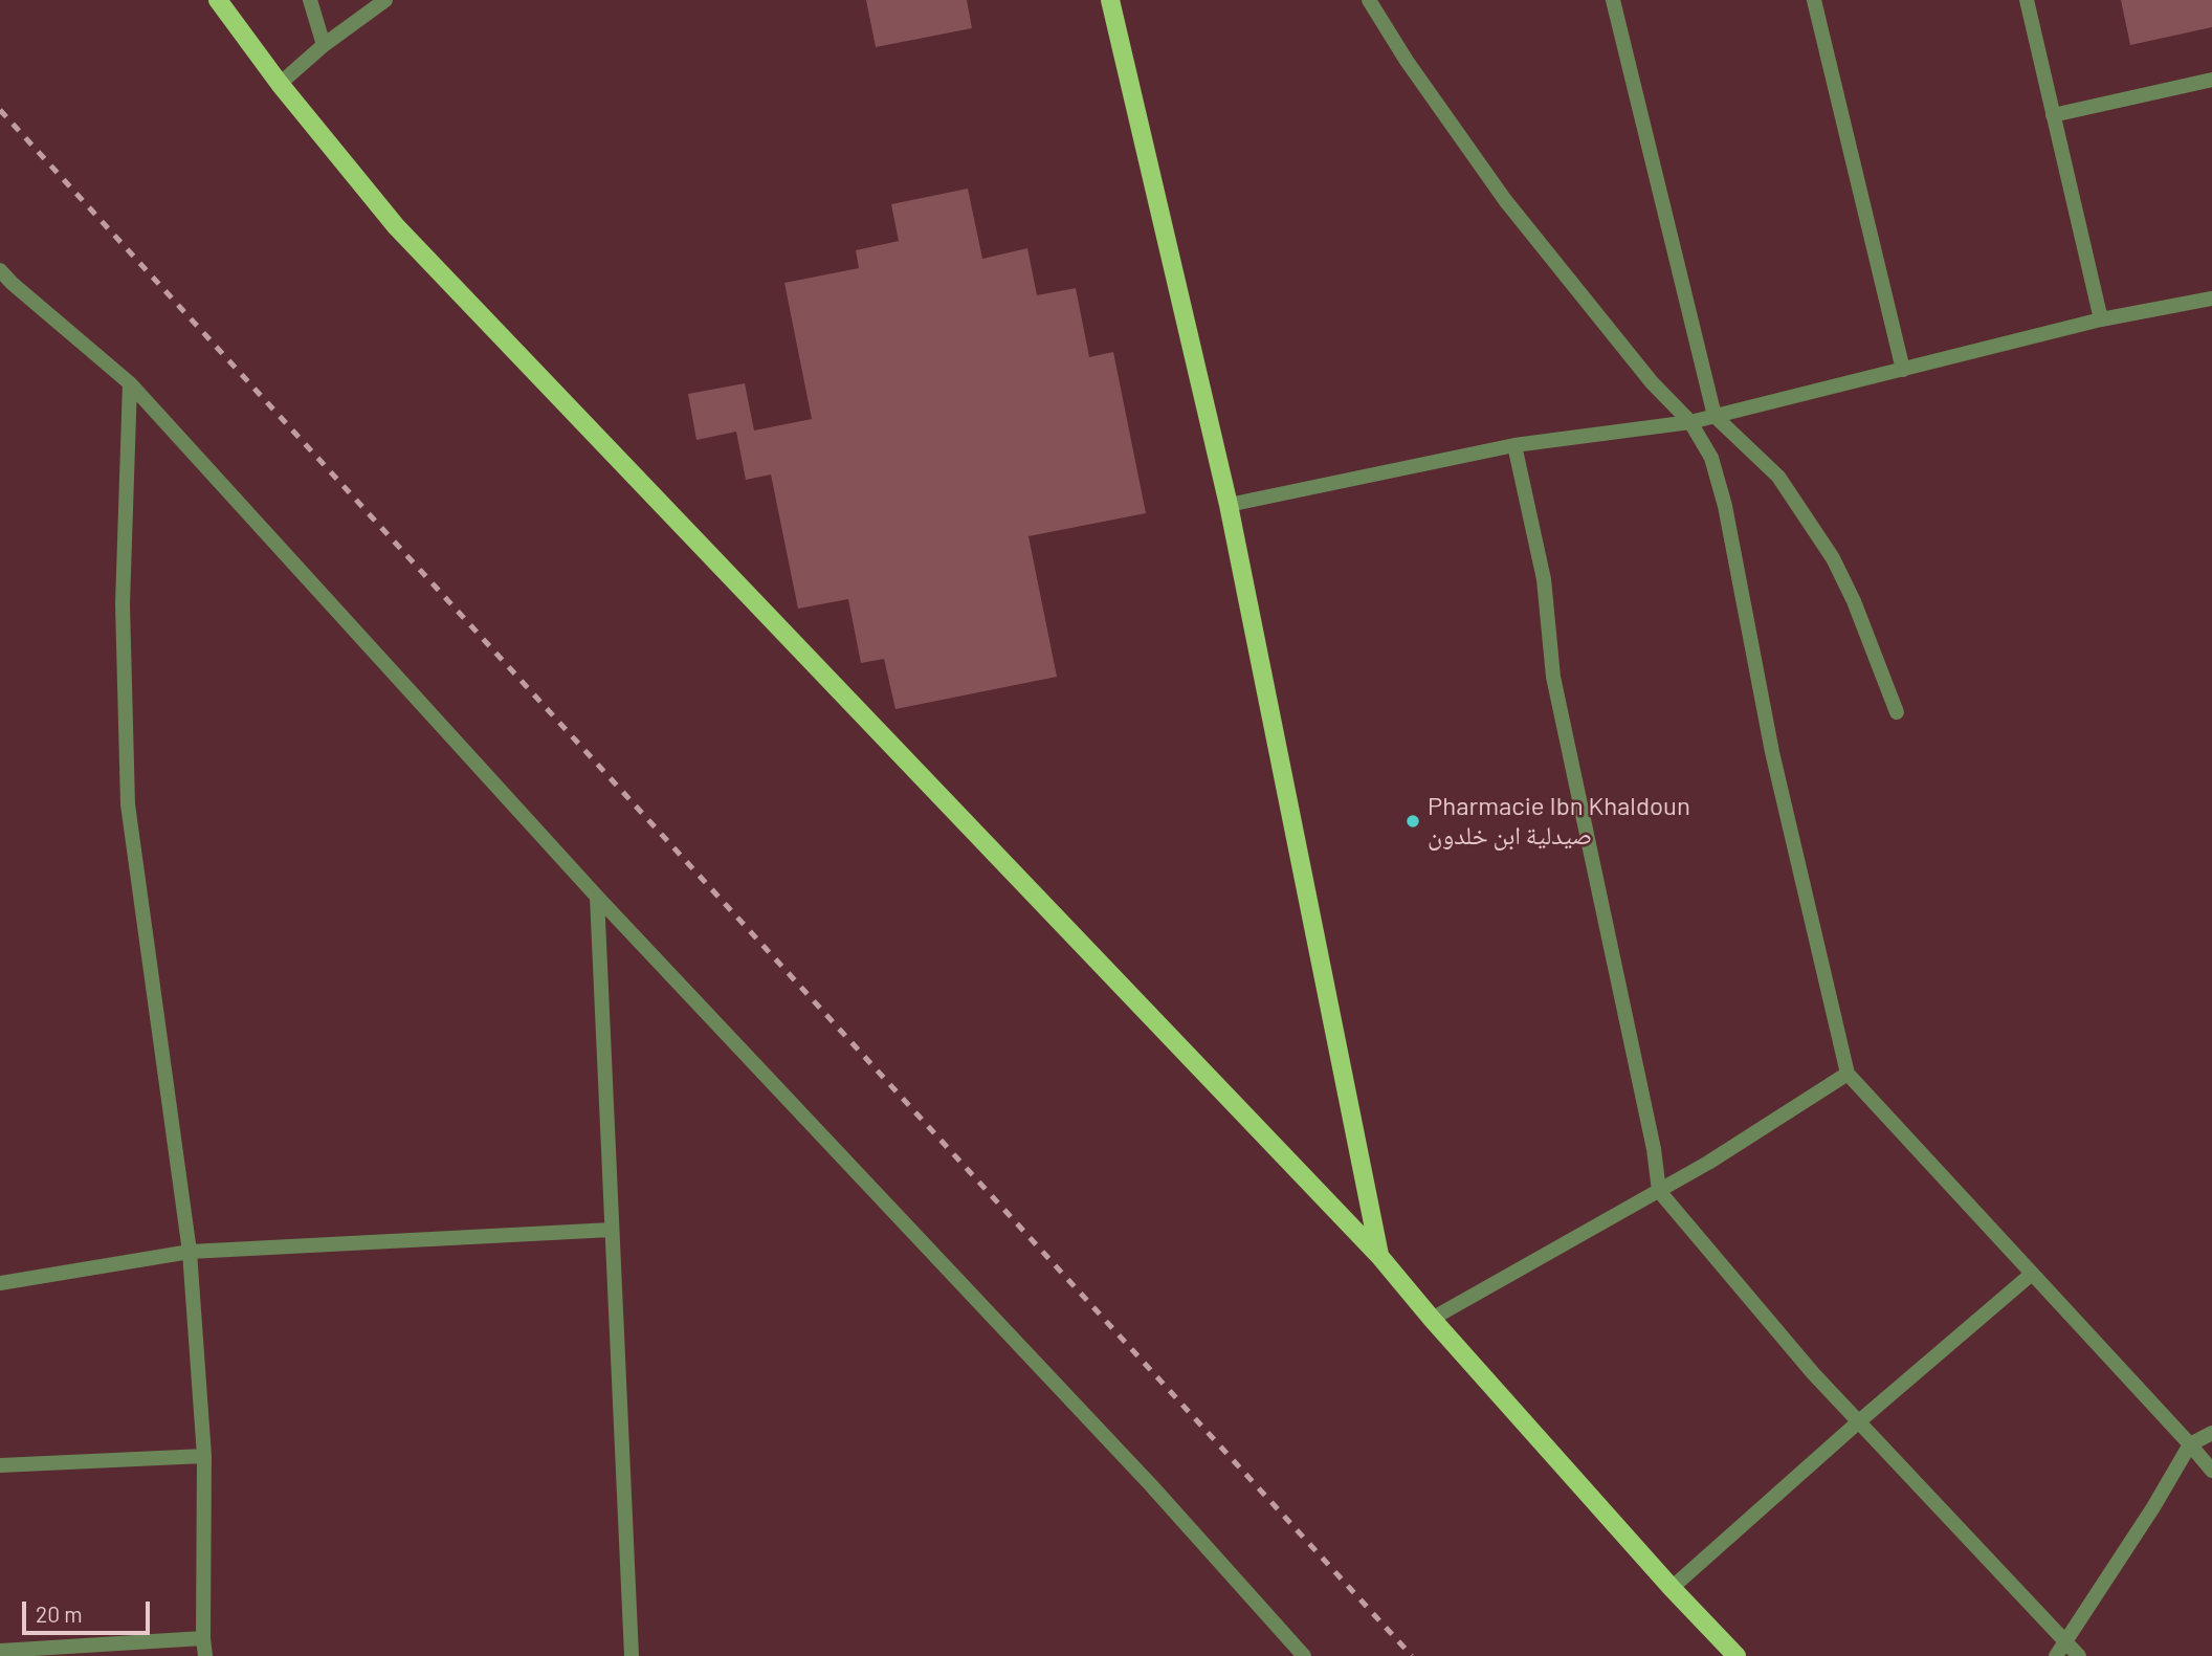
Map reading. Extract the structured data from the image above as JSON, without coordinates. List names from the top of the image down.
{
  "places": ["Pharmacie Ibn Khaldoun صيدلية ابن خلدون"],
  "scale_bar": "20 m"
}
